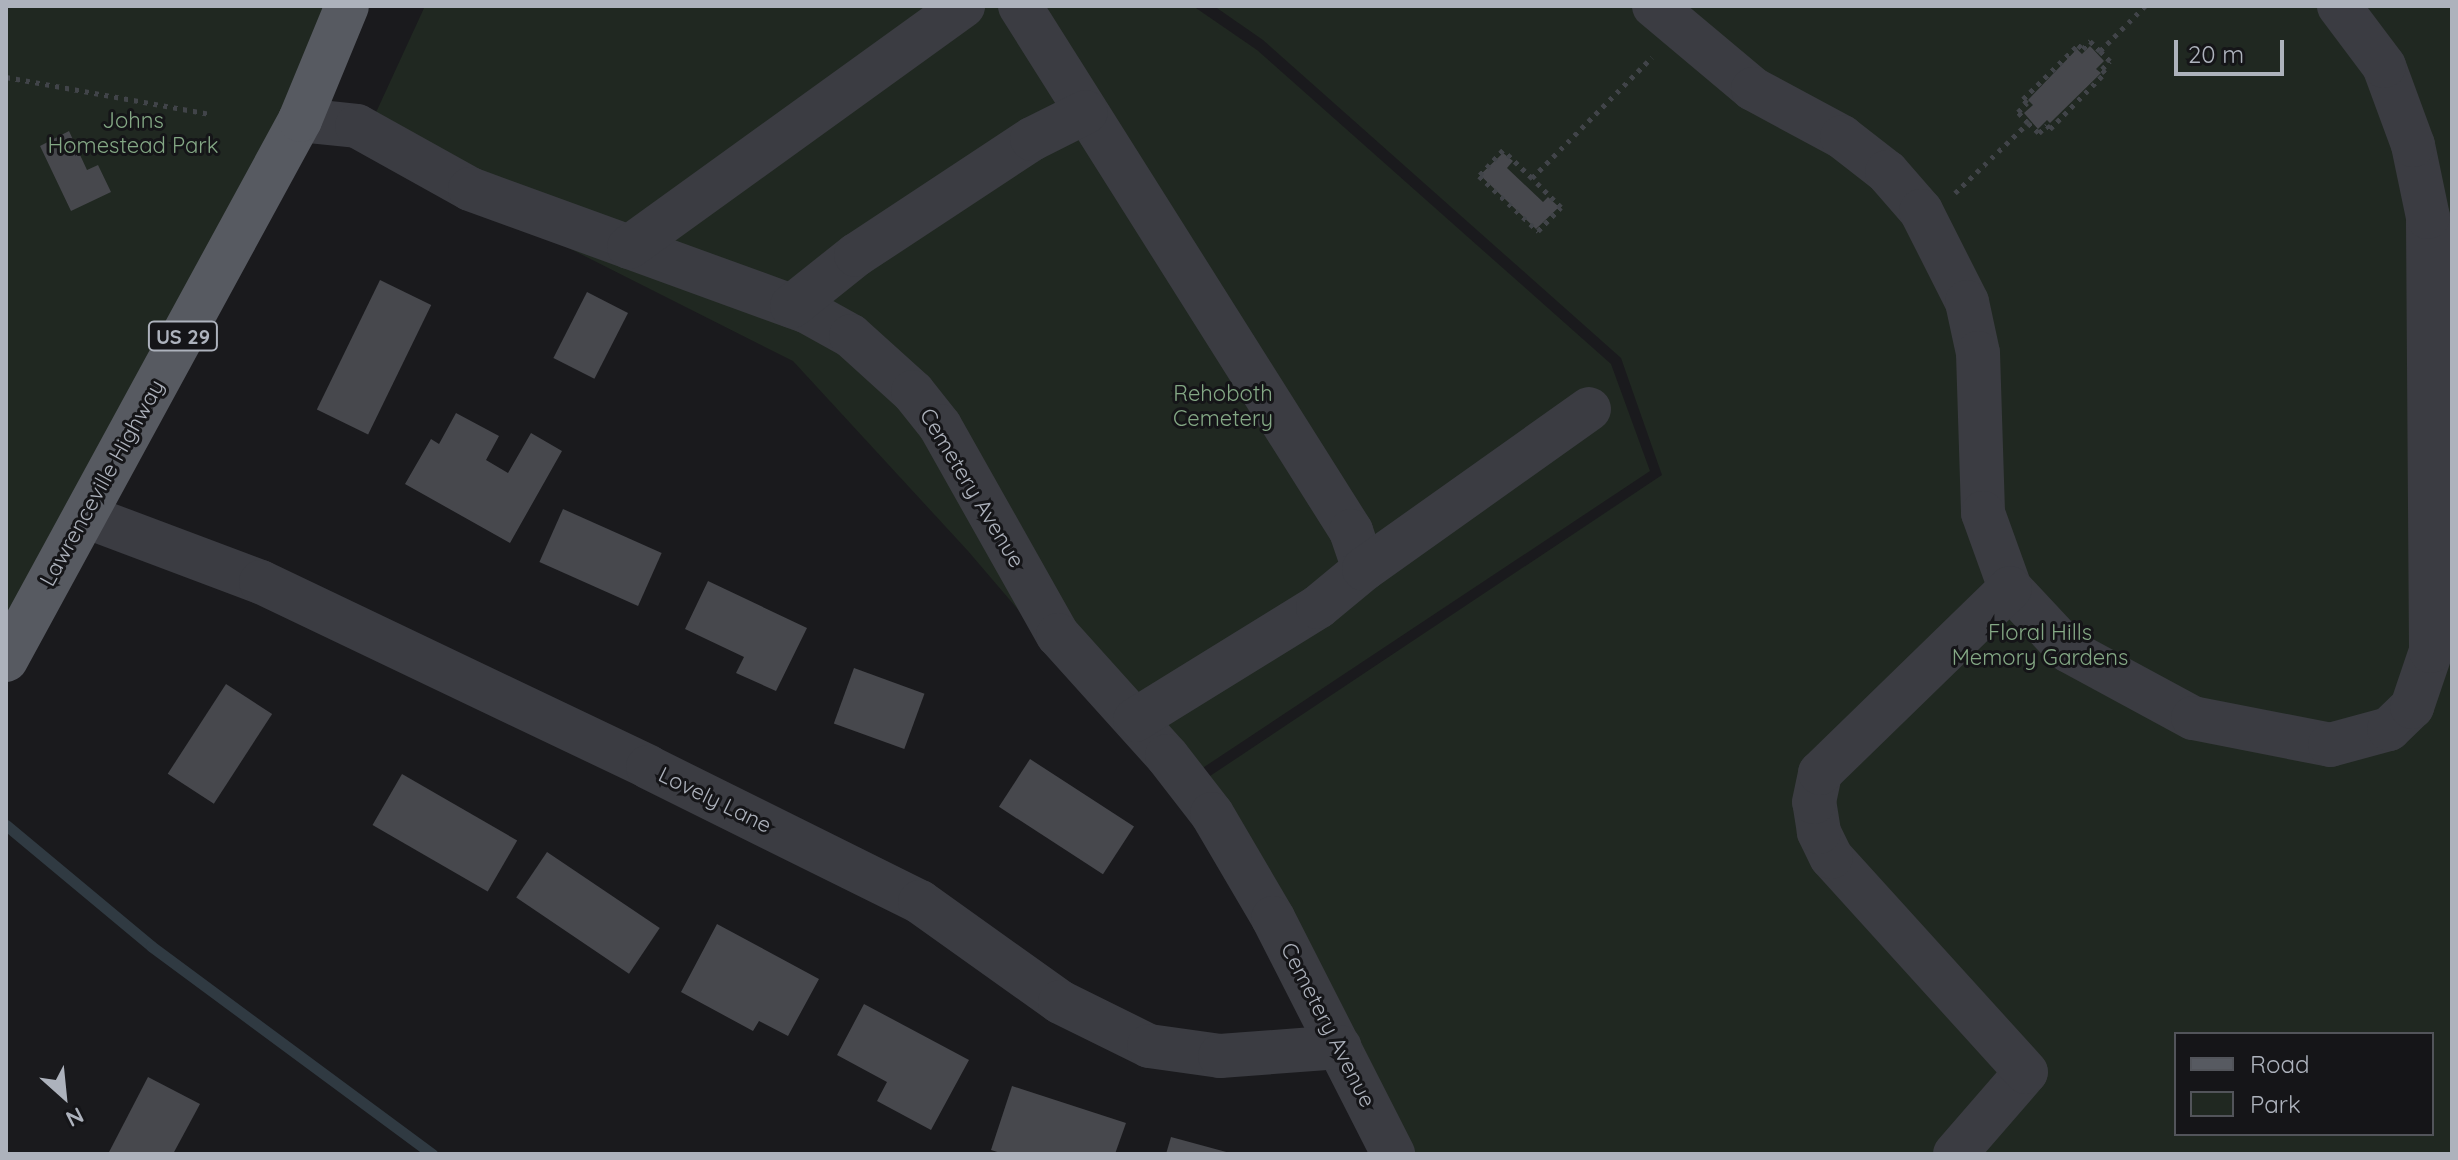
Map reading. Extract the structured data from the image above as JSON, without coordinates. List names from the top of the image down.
{
  "streets": {
    "main road": ["US 29", "Lawrenceville Highway"],
    "street": ["Cemetery Avenue", "Lovely Lane"]
  },
  "crossings": [
    ["Lawrenceville Highway", "Cemetery Avenue"],
    ["Lawrenceville Highway", "Lovely Lane"],
    ["Cemetery Avenue", "Lovely Lane"]
  ],
  "parks": ["Johns Homestead Park", "Rehoboth Cemetery", "Floral Hills Memory Gardens"],
  "legend": ["Road", "Park"],
  "scale_bar": "20 m",
  "north": "bottom right"
}
